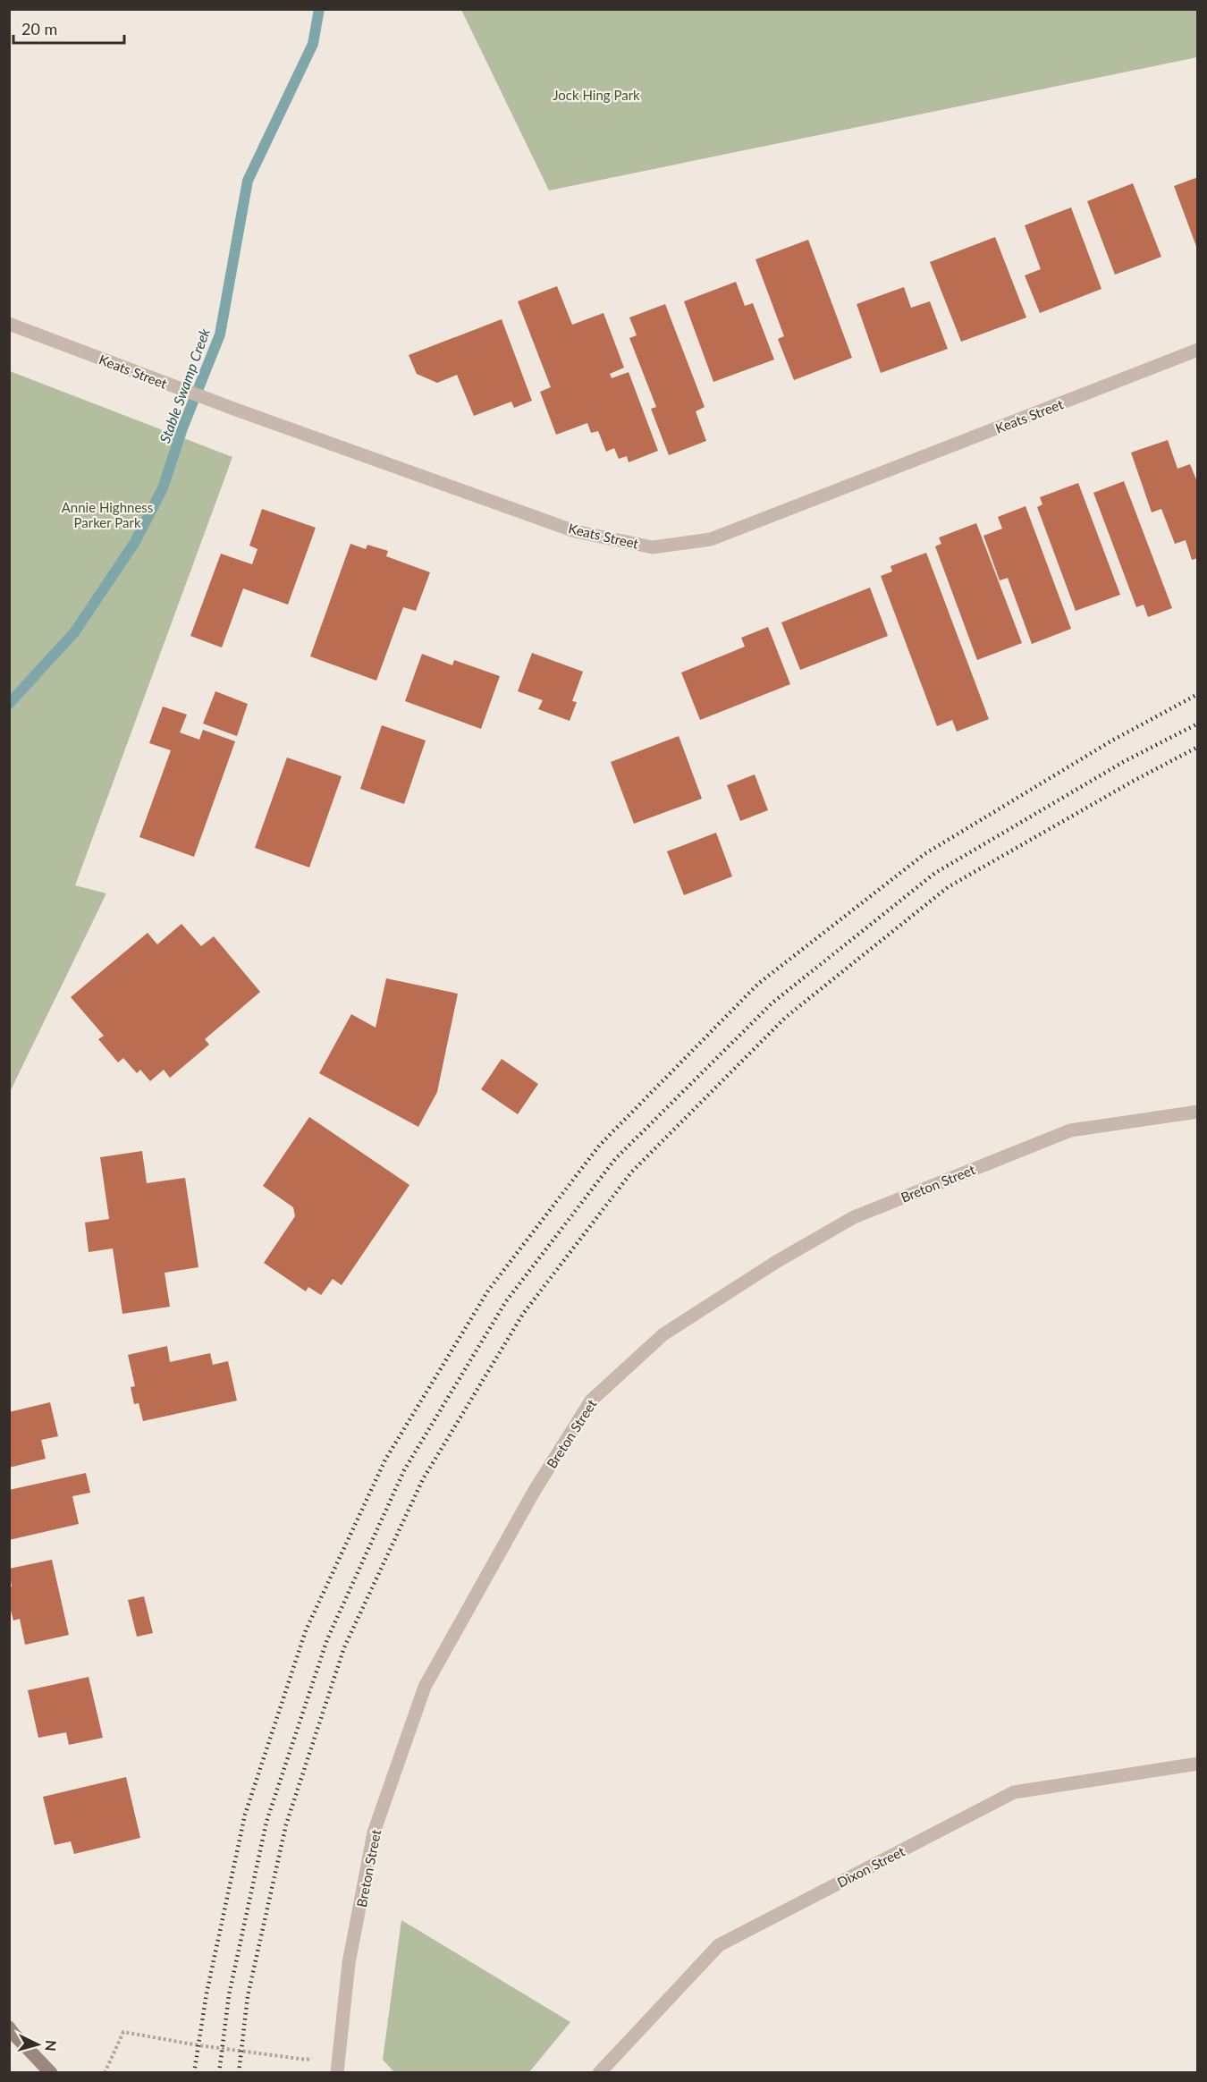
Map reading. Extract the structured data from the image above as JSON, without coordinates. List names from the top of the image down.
{
  "streets": {
    "street": ["Keats Street", "Breton Street", "Dixon Street"]
  },
  "water": ["Stable Swamp Creek"],
  "parks": ["Jock Hing Park", "Annie Highness Parker Park"],
  "scale_bar": "20 m",
  "north": "right"
}
